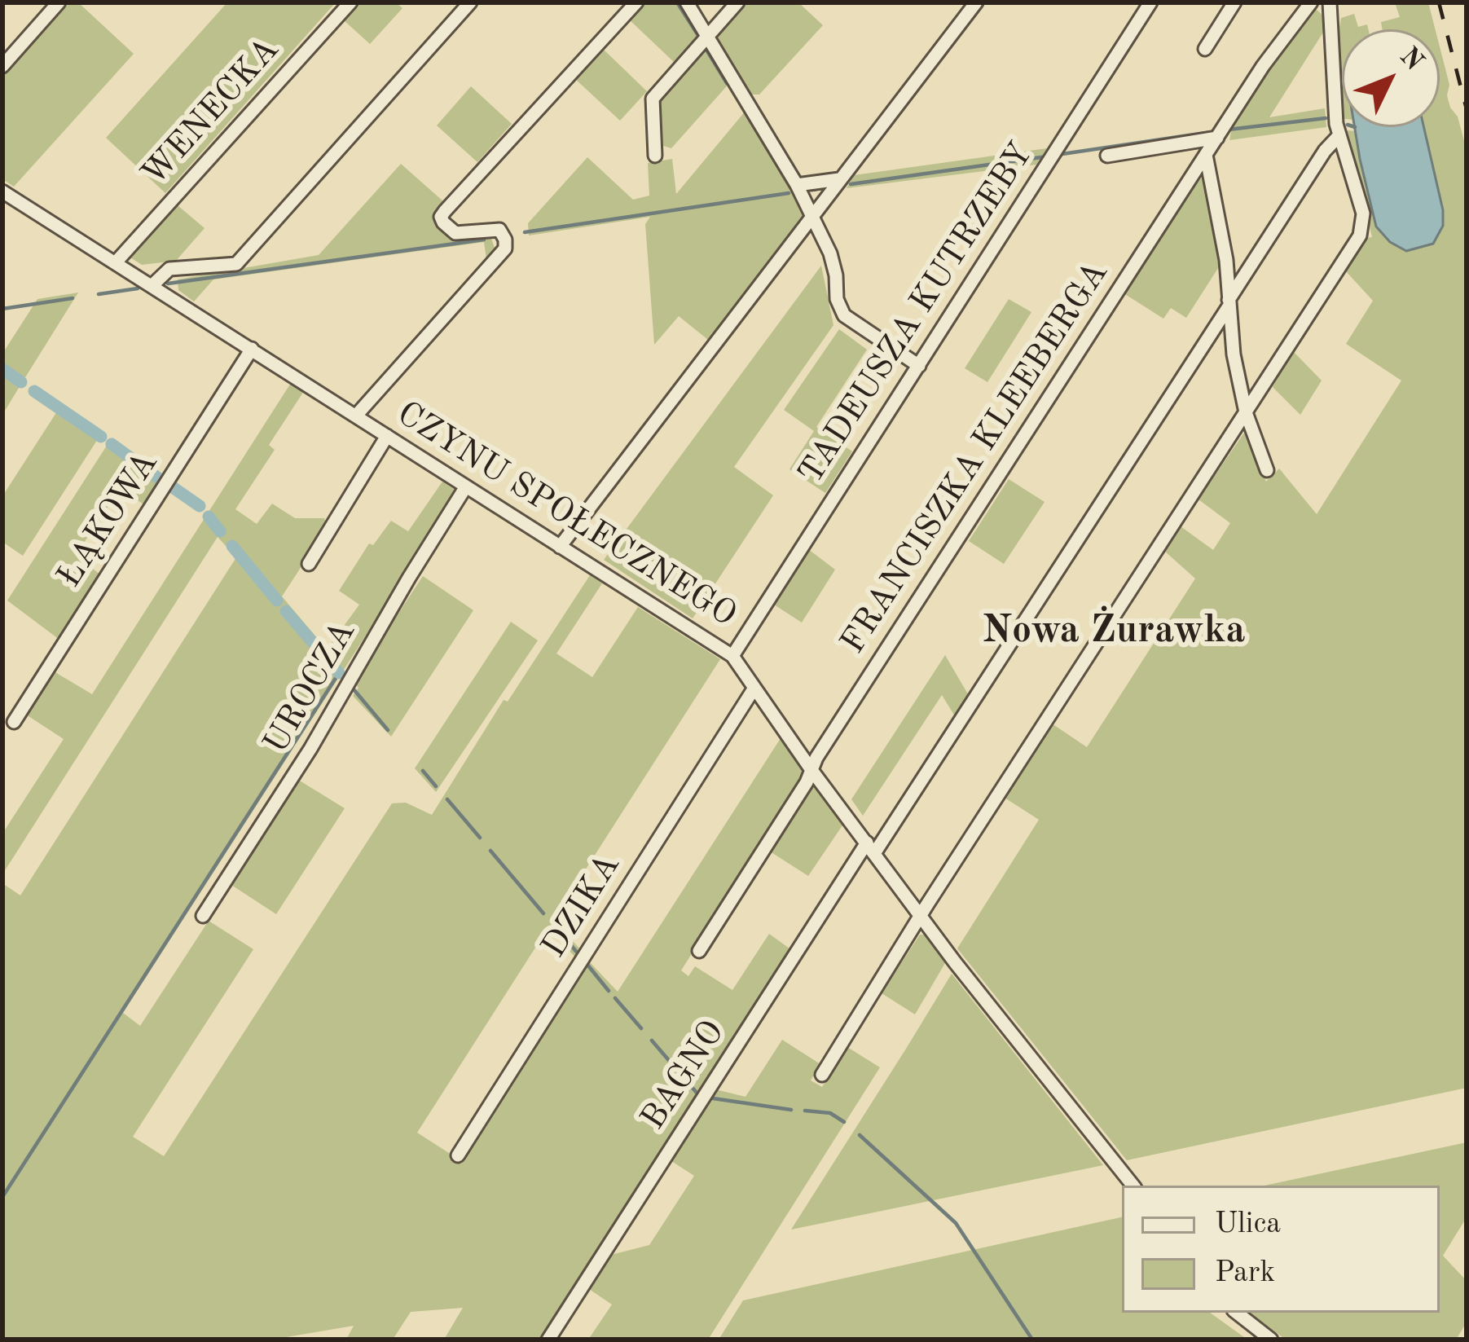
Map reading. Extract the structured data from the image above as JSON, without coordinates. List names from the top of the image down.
{
  "streets": {
    "street": [
      "WENECKA",
      "TADEUSZA KUTRZEBY",
      "FRANCISZKA KLEEBERGA",
      "CZYNU SPOŁECZNEGO",
      "ŁĄKOWA",
      "UROCZA",
      "DZIKA",
      "BAGNO"
    ]
  },
  "crossings": [
    ["WENECKA", "CZYNU SPOŁECZNEGO"],
    ["TADEUSZA KUTRZEBY", "CZYNU SPOŁECZNEGO"],
    ["FRANCISZKA KLEEBERGA", "CZYNU SPOŁECZNEGO"],
    ["CZYNU SPOŁECZNEGO", "ŁĄKOWA"],
    ["CZYNU SPOŁECZNEGO", "UROCZA"],
    ["CZYNU SPOŁECZNEGO", "DZIKA"],
    ["CZYNU SPOŁECZNEGO", "BAGNO"]
  ],
  "districts": ["Nowa Żurawka"],
  "legend": ["Ulica", "Park"],
  "north": "top right"
}
